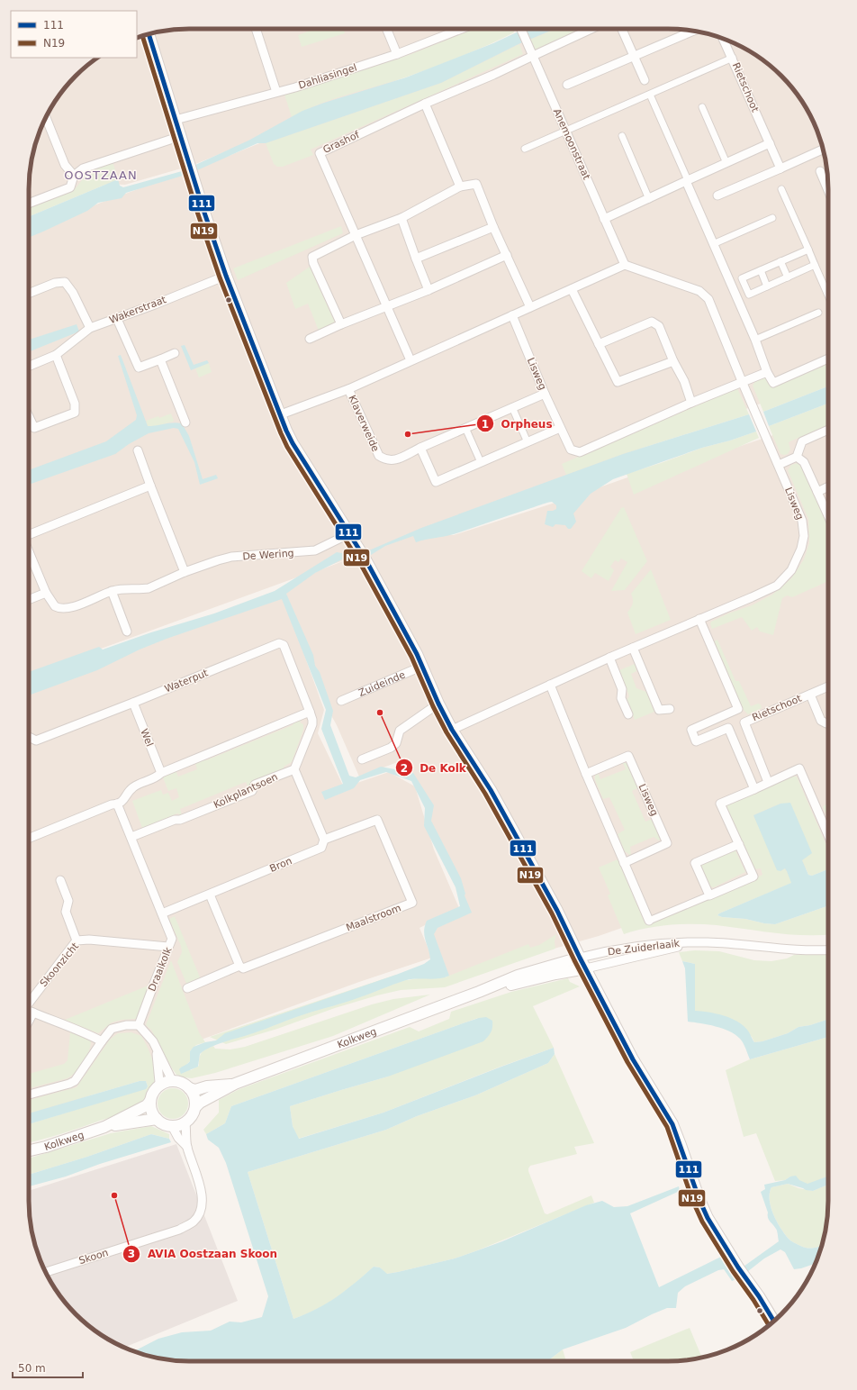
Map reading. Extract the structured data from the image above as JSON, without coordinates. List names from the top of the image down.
{
  "streets": {
    "street": [
      "Dahliasingel",
      "Rietschoot",
      "Grashof",
      "Anemoonstraat",
      "Wakerstraat",
      "Lisweg",
      "Klaverweide",
      "De Wering",
      "Waterput",
      "Zuideinde",
      "Wel",
      "Kolkplantsoen",
      "Bron",
      "Maalstroom",
      "De Zuiderlaaik",
      "Skoonzicht",
      "Draaikolk",
      "Kolkweg",
      "Skoon"
    ]
  },
  "crossings": [
    ["Grashof", "Anemoonstraat"],
    ["Anemoonstraat", "Lisweg"],
    ["Lisweg", "Klaverweide"],
    ["Waterput", "Wel"],
    ["Kolkplantsoen", "Draaikolk"],
    ["Bron", "Maalstroom"],
    ["Bron", "Draaikolk"],
    ["De Zuiderlaaik", "Kolkweg"],
    ["Skoonzicht", "Draaikolk"],
    ["Kolkweg", "Skoon"]
  ],
  "districts": ["OOSTZAAN"],
  "places": ["Orpheus", "De Kolk", "AVIA Oostzaan Skoon"],
  "lines": ["transit line 111", "transit line N19"],
  "legend": ["111", "N19"],
  "scale_bar": "50 m"
}
